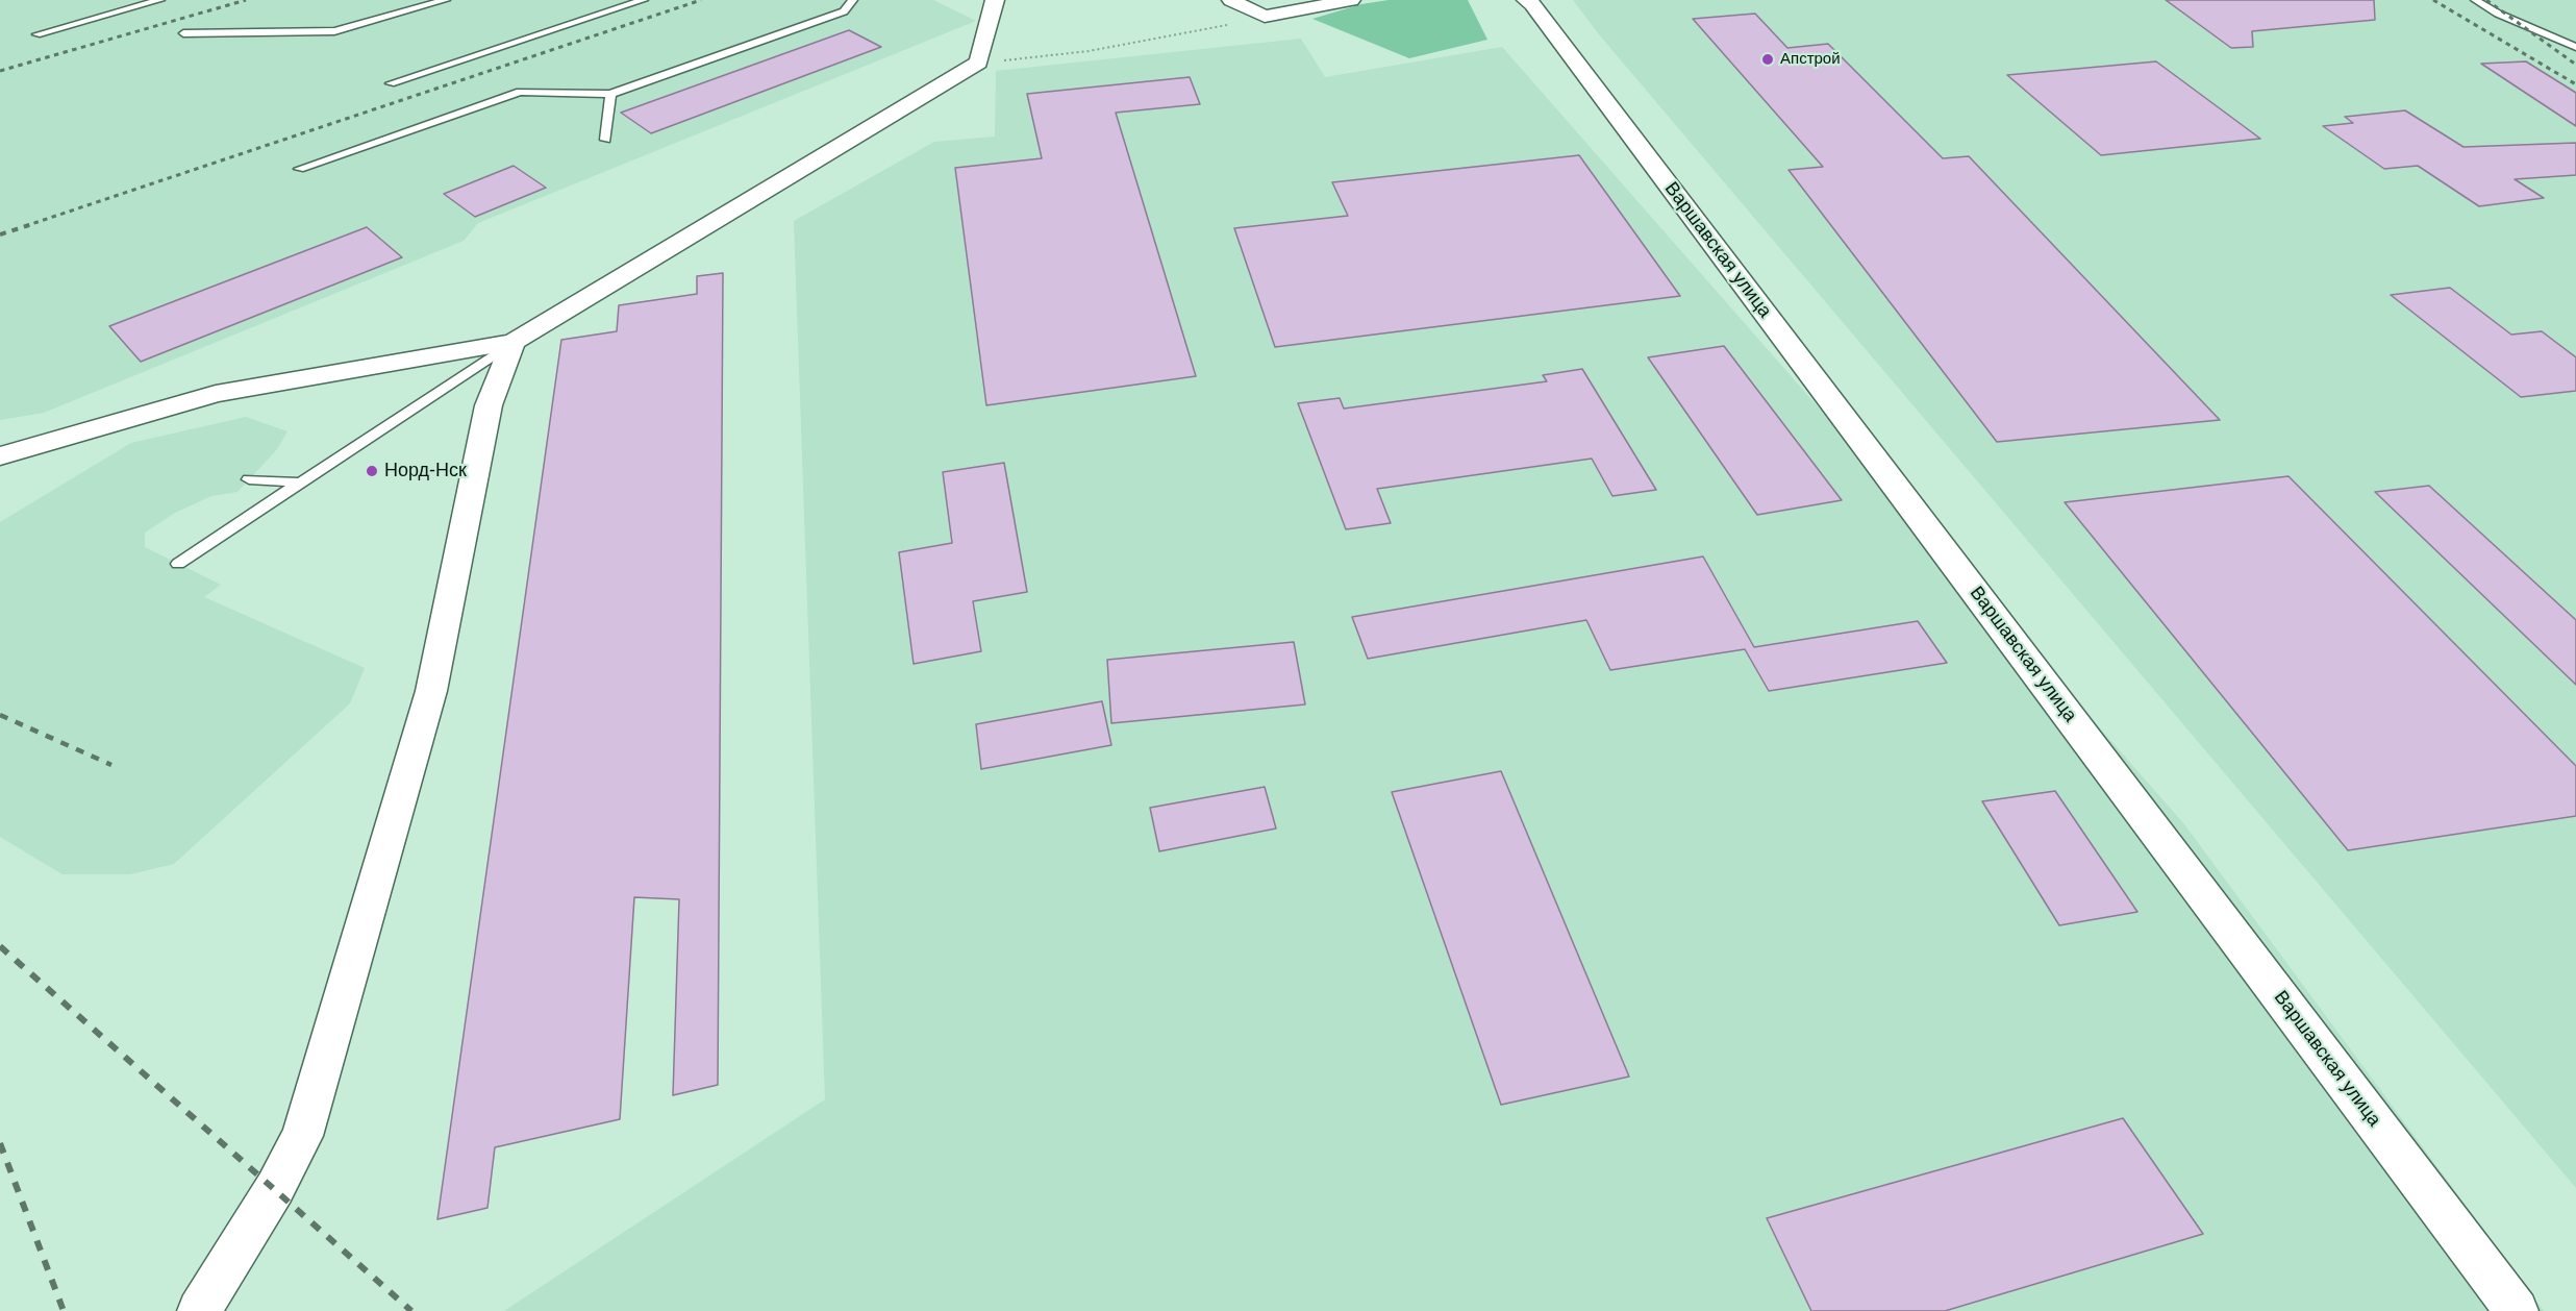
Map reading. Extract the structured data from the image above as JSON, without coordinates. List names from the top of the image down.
{
  "streets": {
    "street": ["Варшавская улица"]
  },
  "places": ["Апстрой", "Норд-Нск"]
}
